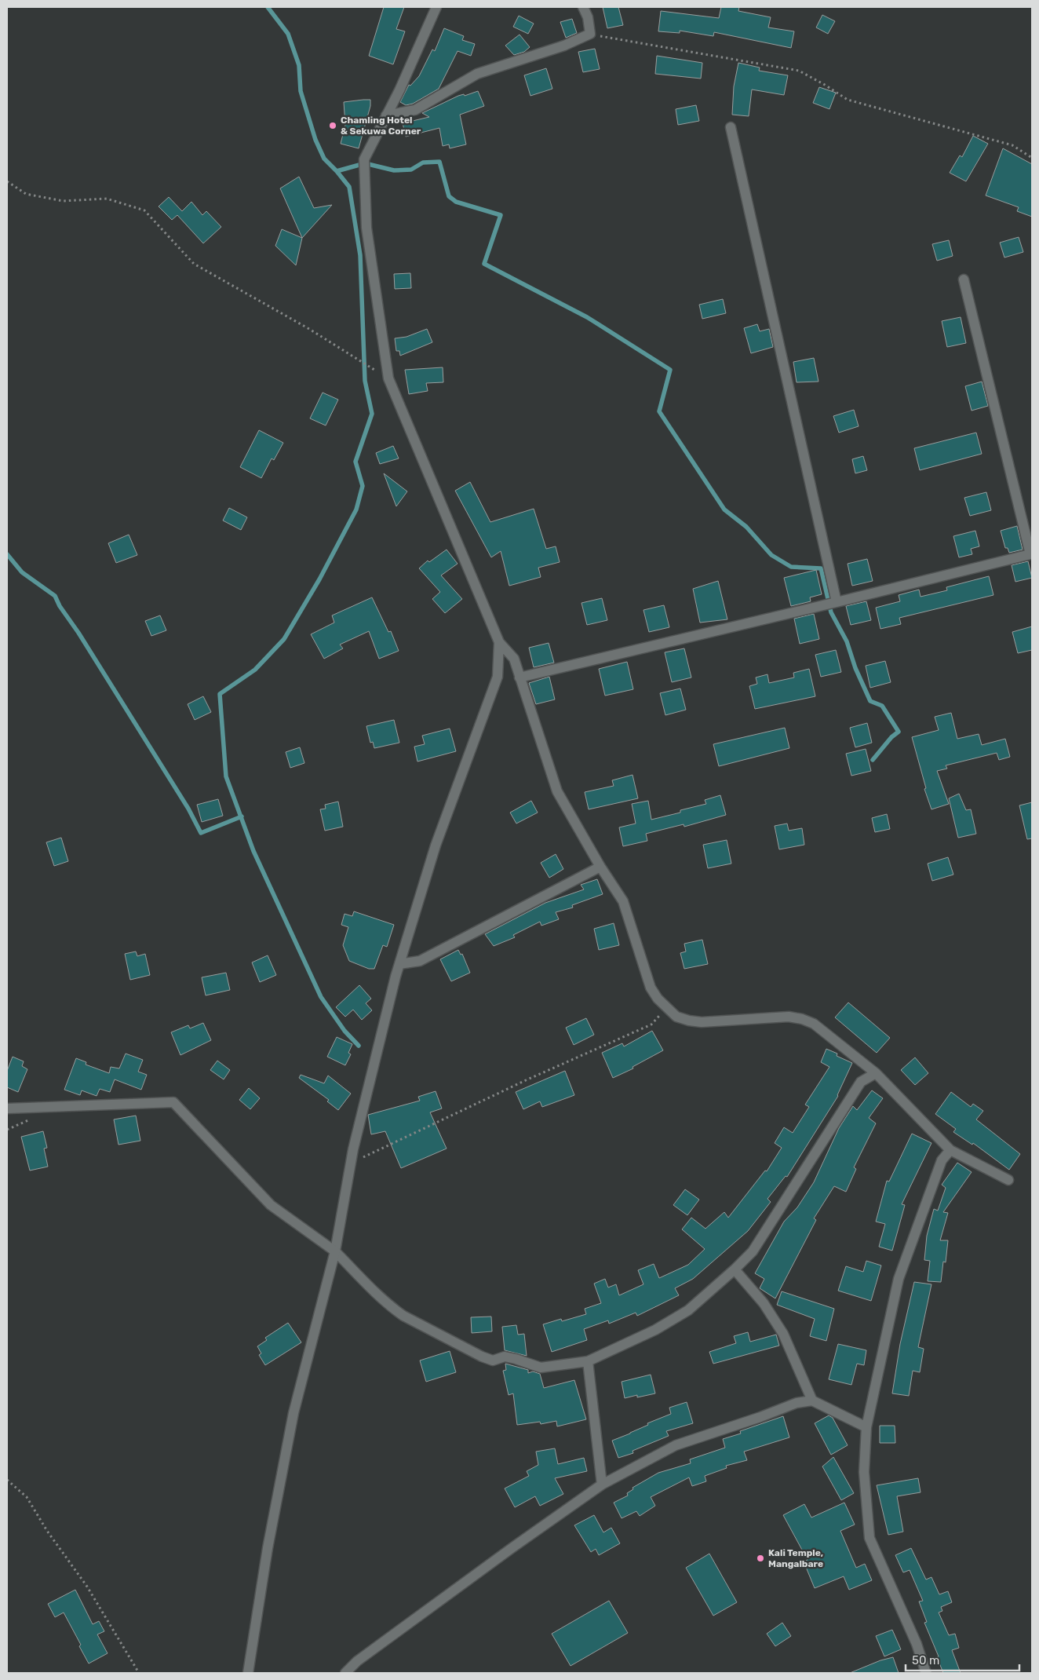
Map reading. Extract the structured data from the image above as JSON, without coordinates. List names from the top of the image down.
{
  "places": ["Chamling Hotel & Sekuwa Corner", "Kali Temple, Mangalbare"],
  "scale_bar": "50 m"
}
